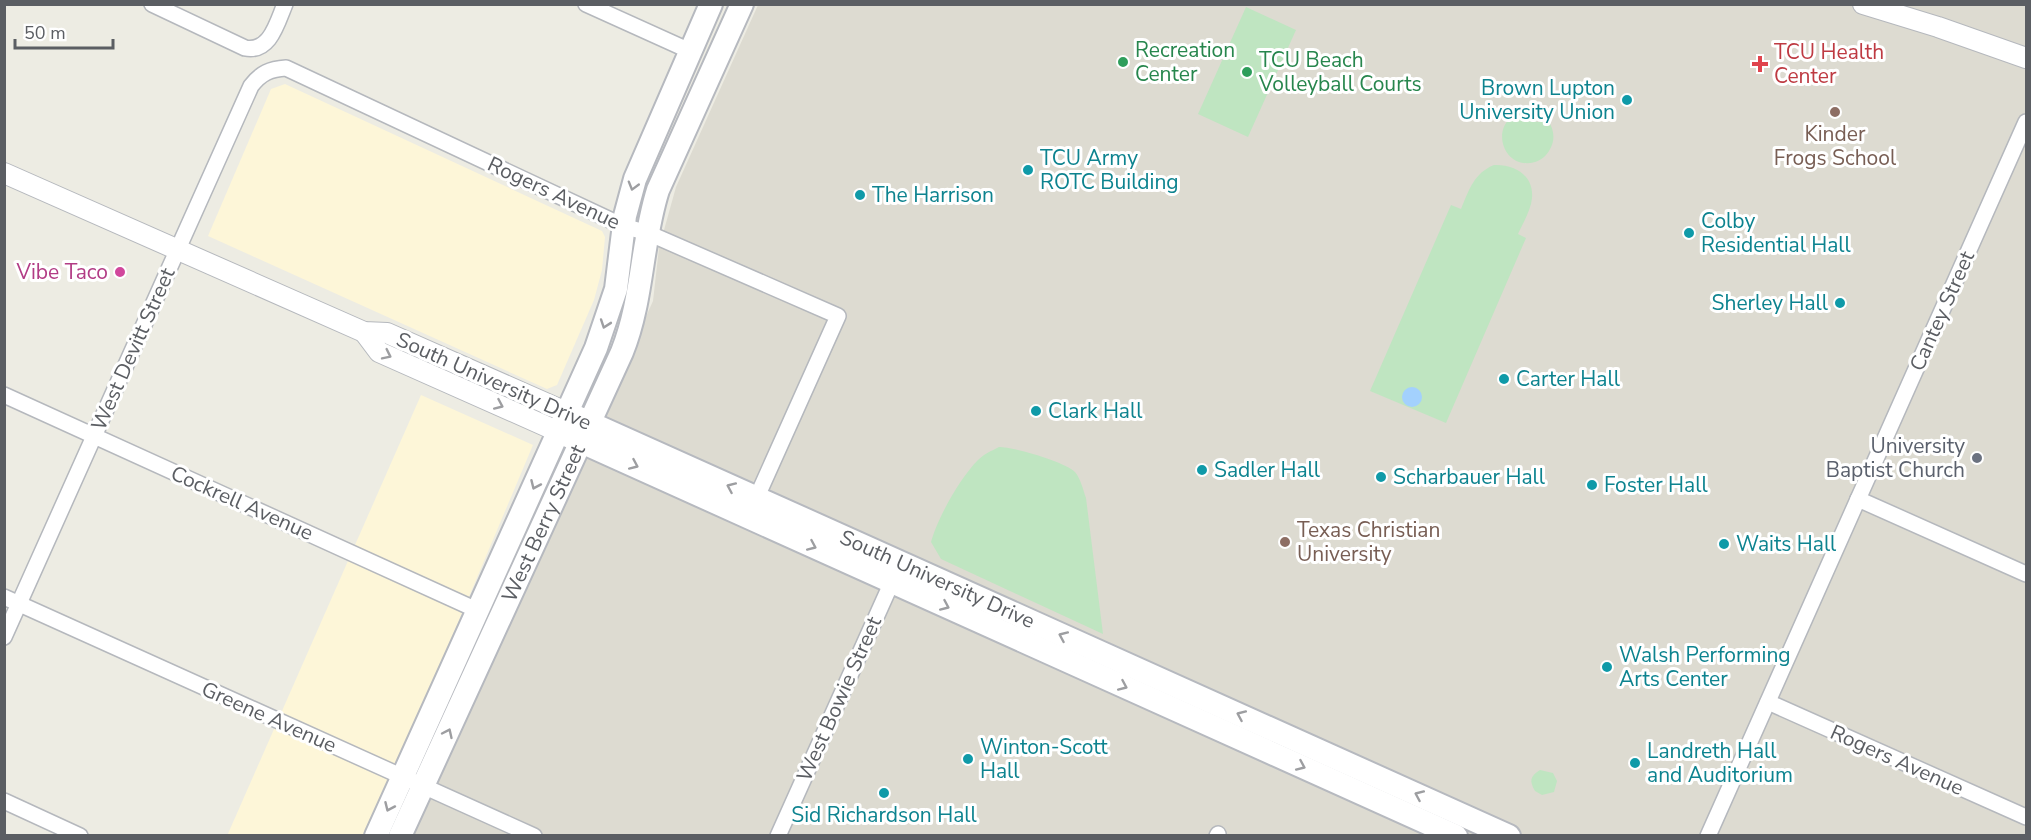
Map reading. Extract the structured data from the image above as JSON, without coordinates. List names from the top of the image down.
{
  "streets": {
    "main road": ["South University Drive", "West Berry Street"],
    "street": [
      "Rogers Avenue",
      "Cantey Street",
      "West Devitt Street",
      "Cockrell Avenue",
      "West Bowie Street",
      "Greene Avenue"
    ]
  },
  "crossings": [
    ["Rogers Avenue", "Cantey Street"],
    ["Rogers Avenue", "West Devitt Street"],
    ["Rogers Avenue", "South University Drive"],
    ["Rogers Avenue", "West Berry Street"],
    ["West Devitt Street", "South University Drive"],
    ["West Devitt Street", "Cockrell Avenue"],
    ["West Devitt Street", "Greene Avenue"],
    ["South University Drive", "West Berry Street"],
    ["South University Drive", "West Bowie Street"],
    ["Cockrell Avenue", "West Berry Street"],
    ["West Berry Street", "Greene Avenue"]
  ],
  "places": {
    "other": [
      "Recreation Center",
      "TCU Beach Volleyball Courts",
      "Brown Lupton University Union",
      "Kinder Frogs School",
      "TCU Army ROTC Building",
      "The Harrison",
      "Colby Residential Hall",
      "Vibe Taco",
      "Sherley Hall",
      "Carter Hall",
      "Clark Hall",
      "University Baptist Church",
      "Sadler Hall",
      "Scharbauer Hall",
      "Foster Hall",
      "Texas Christian University",
      "Waits Hall",
      "Walsh Performing Arts Center",
      "Winton-Scott Hall",
      "Landreth Hall and Auditorium",
      "Sid Richardson Hall"
    ],
    "health": ["TCU Health Center"]
  },
  "scale_bar": "50 m"
}
